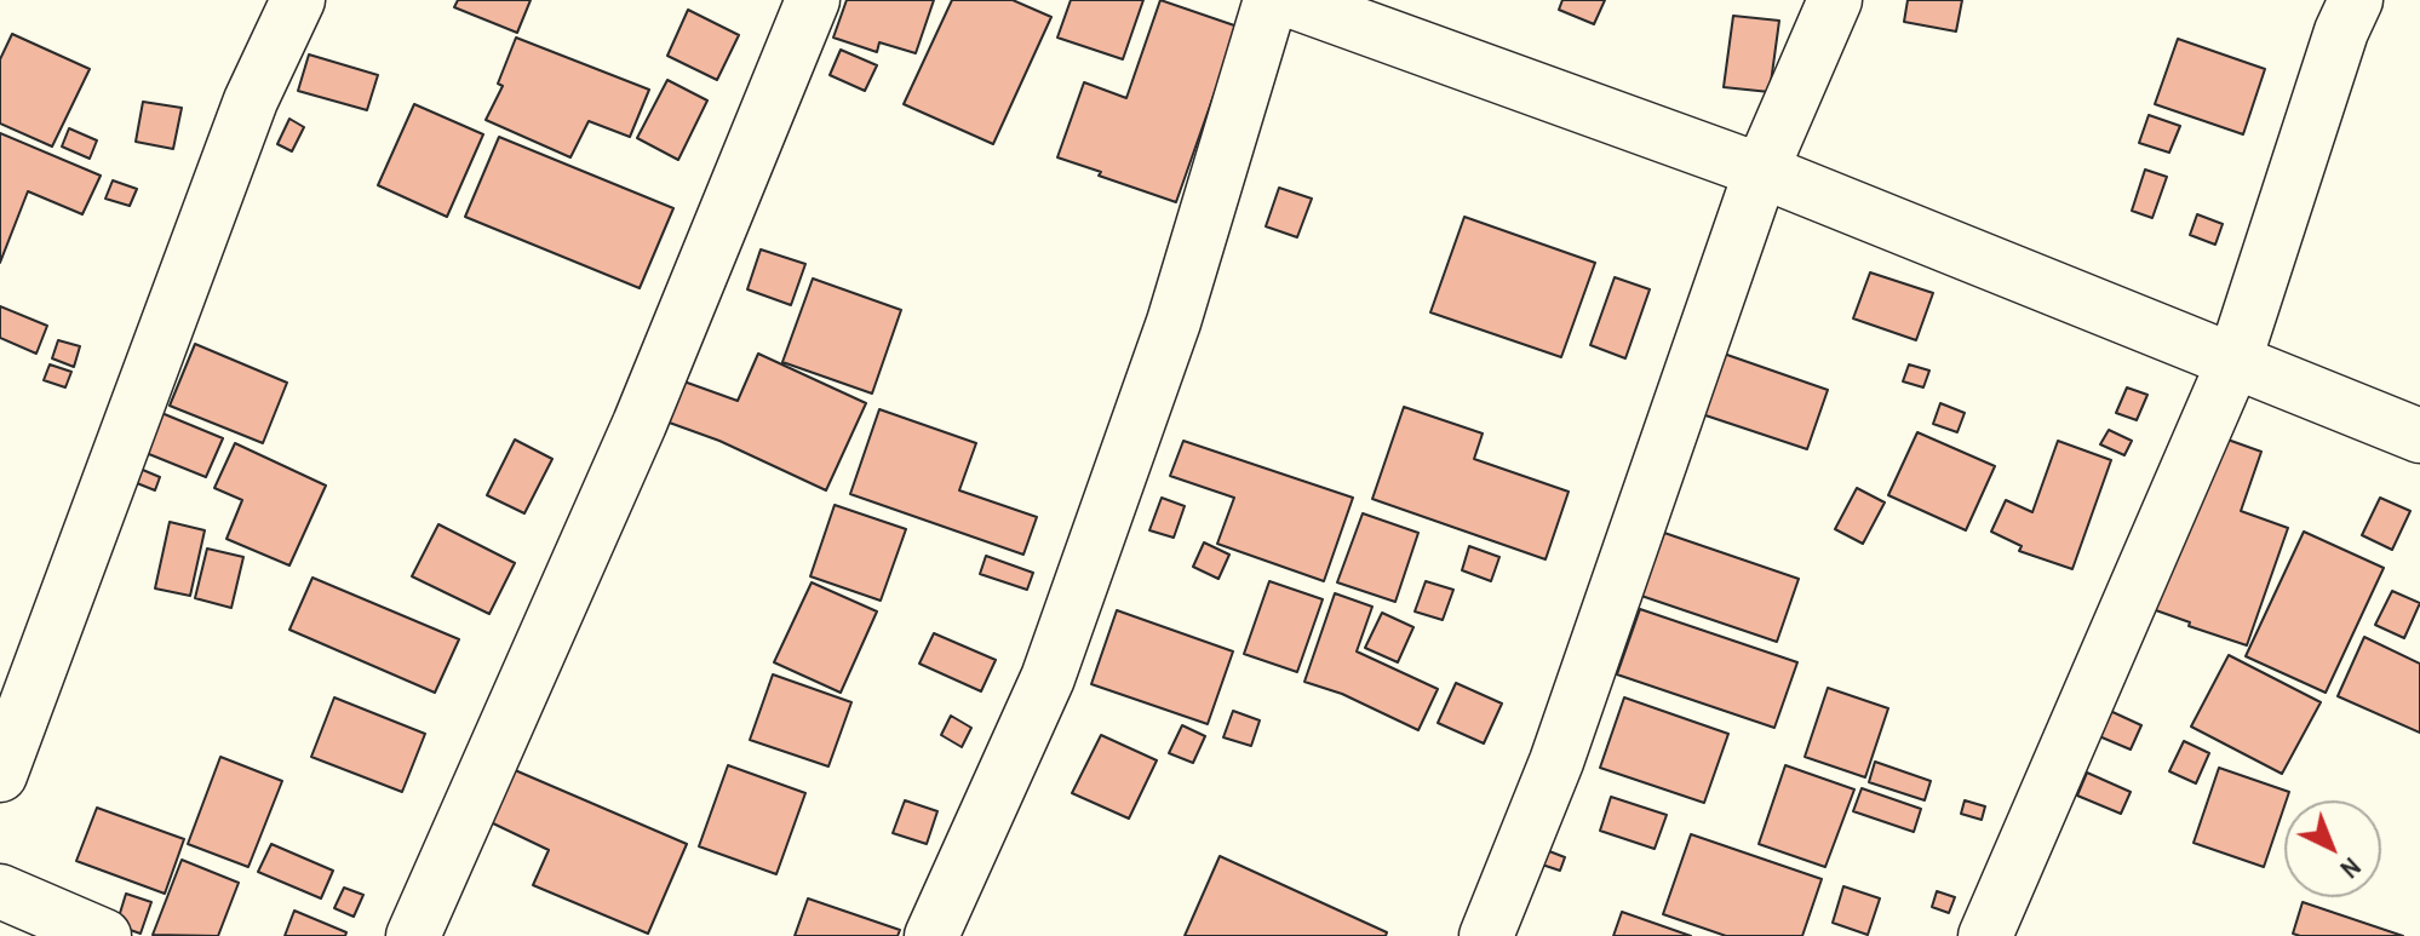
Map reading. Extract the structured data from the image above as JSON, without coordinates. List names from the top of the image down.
{
  "north": "bottom right"
}
